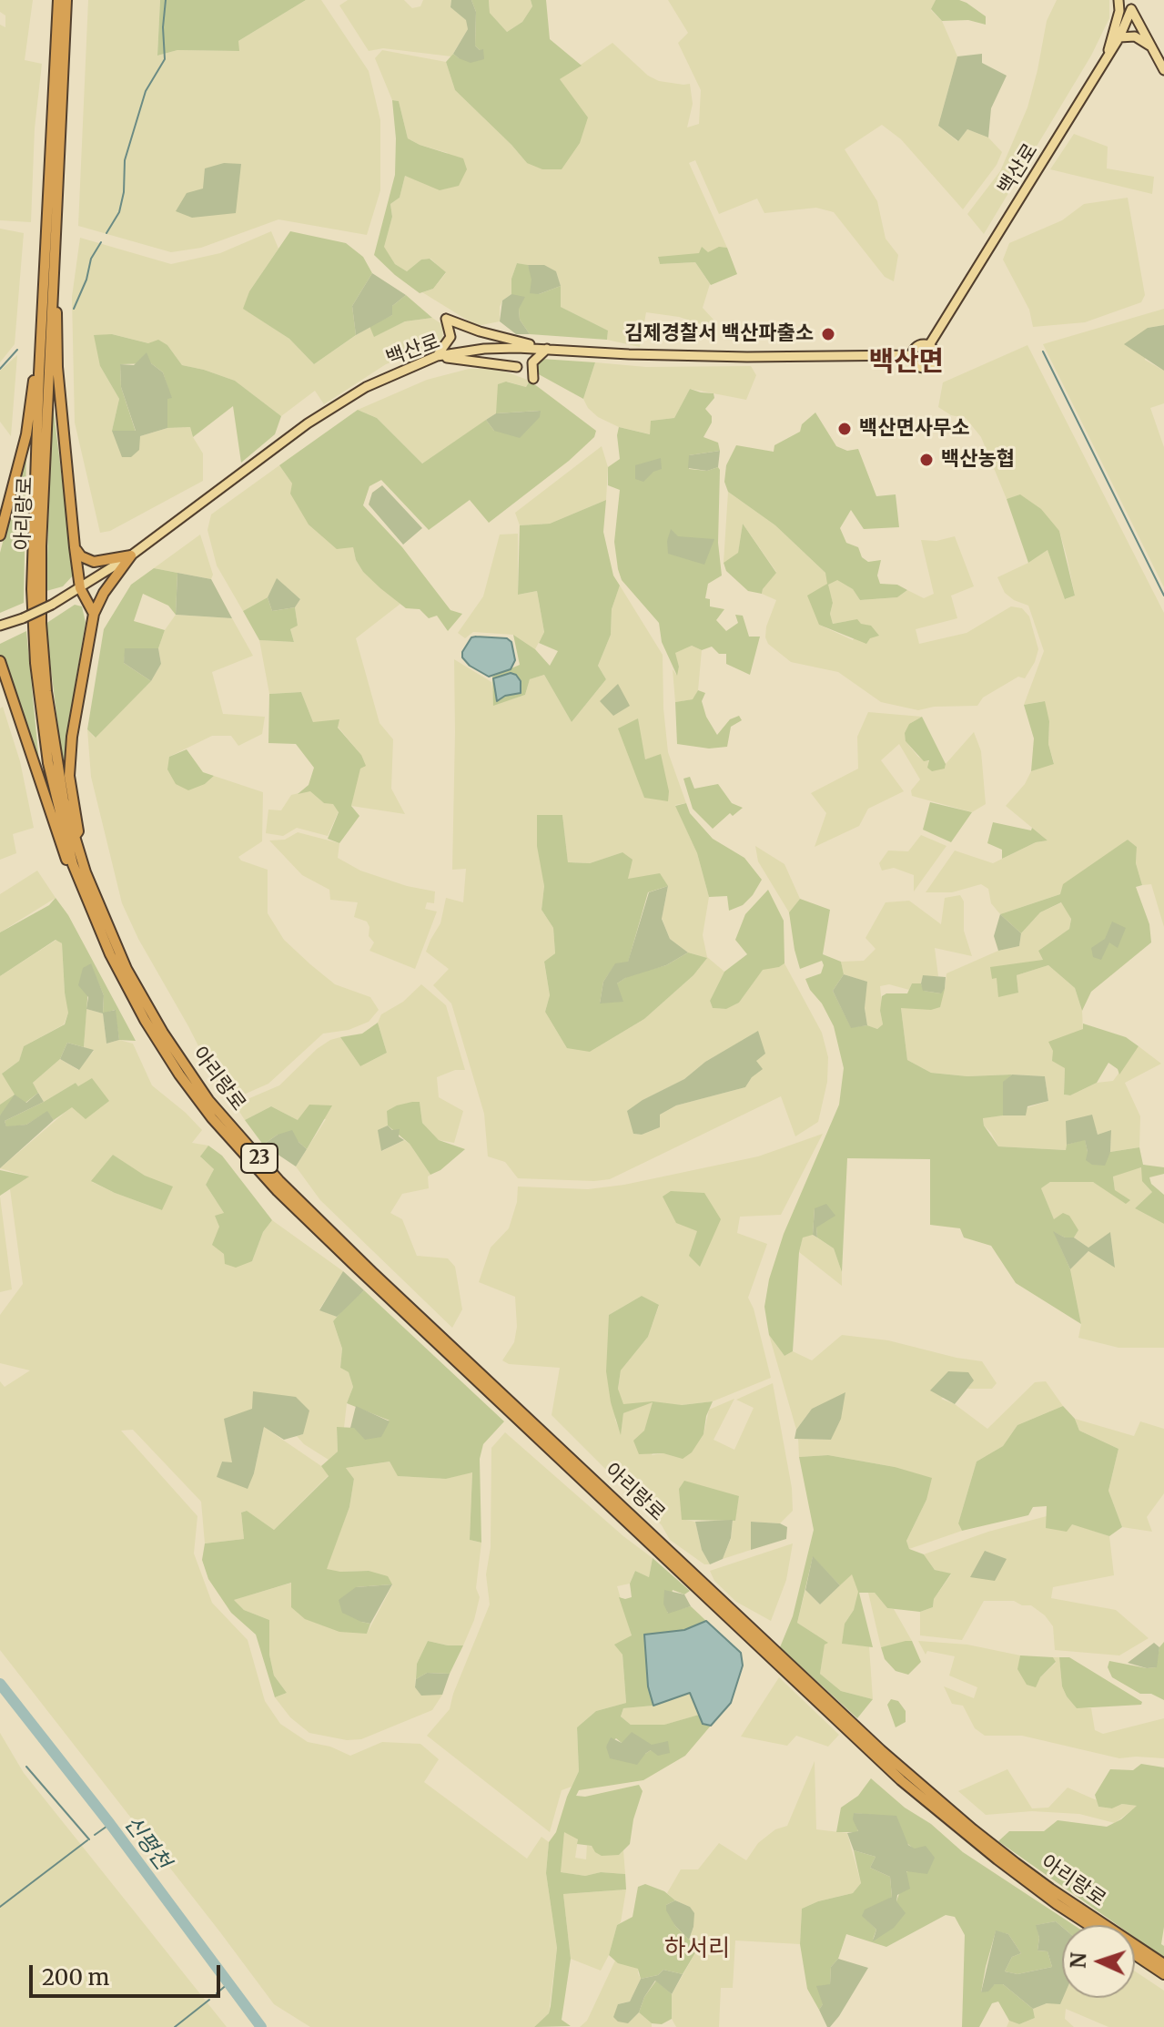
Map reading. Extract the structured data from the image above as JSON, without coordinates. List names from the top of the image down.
{
  "streets": {
    "highway": ["아리랑로", "23"],
    "main road": ["백산로"]
  },
  "districts": ["백산면", "하서리"],
  "water": ["신평천"],
  "places": ["김제경찰서 백산파출소", "백산면사무소", "백산농협"],
  "scale_bar": "200 m",
  "north": "left"
}
